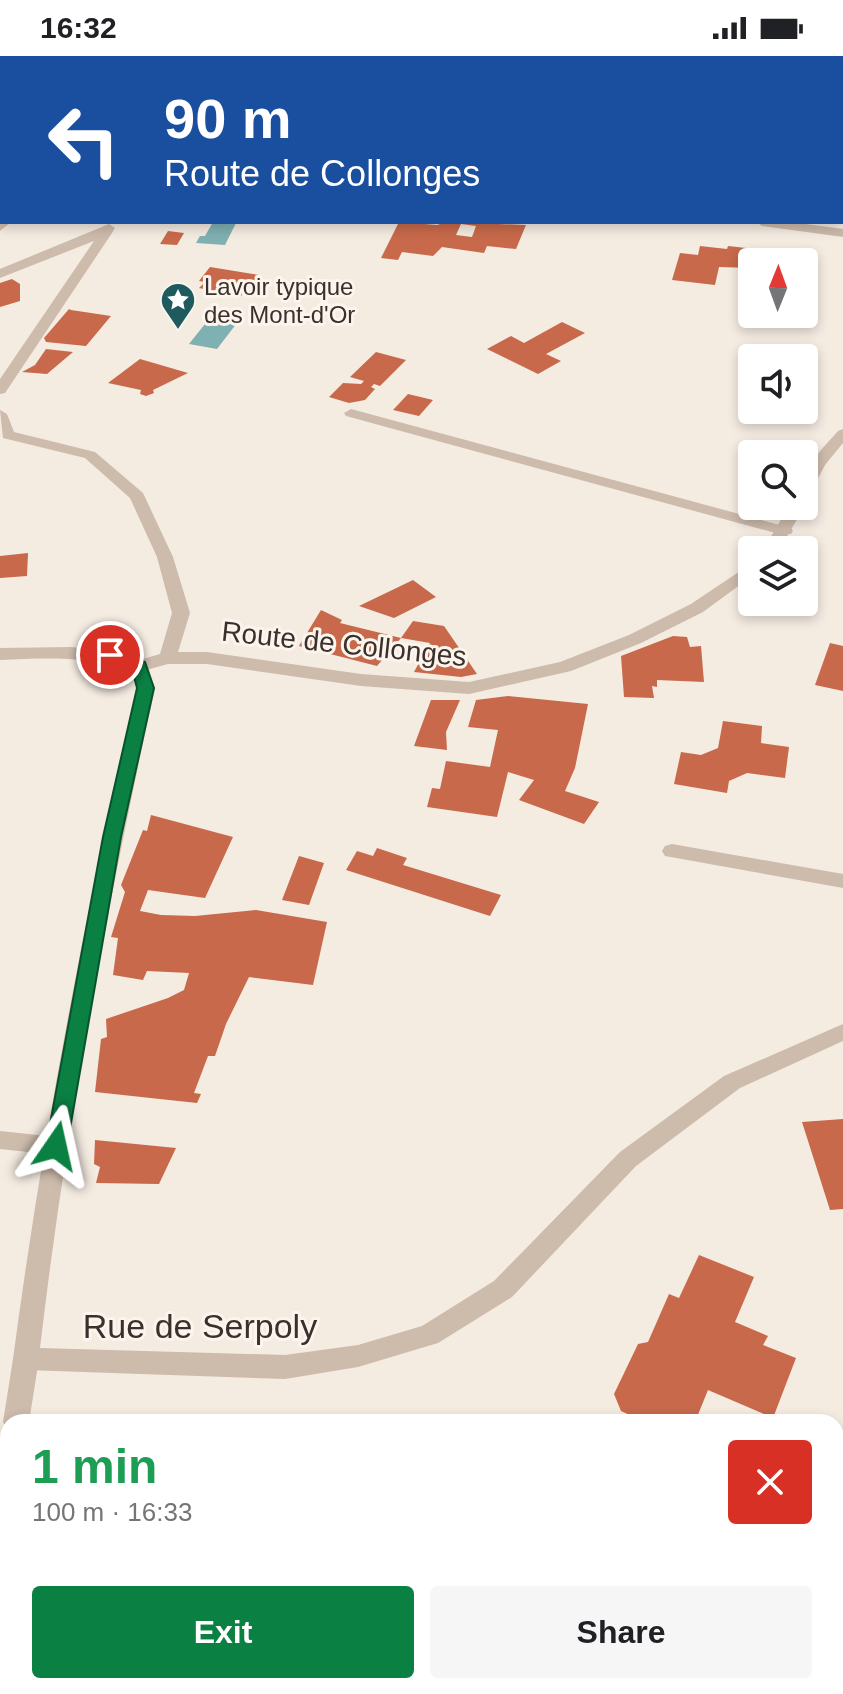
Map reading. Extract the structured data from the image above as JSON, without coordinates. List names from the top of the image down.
{
  "streets": {
    "street": ["Route de Collonges", "Rue de Serpoly"]
  },
  "places": {
    "place": ["Lavoir typique des Mont-d'Or"]
  },
  "north": "top",
  "page": {
    "status": "16:32",
    "turn": ["90 m", "Route de Collonges"],
    "heading": ["1 min", "100 m · 16:33"],
    "buttons": ["Exit", "Share"]
  }
}
